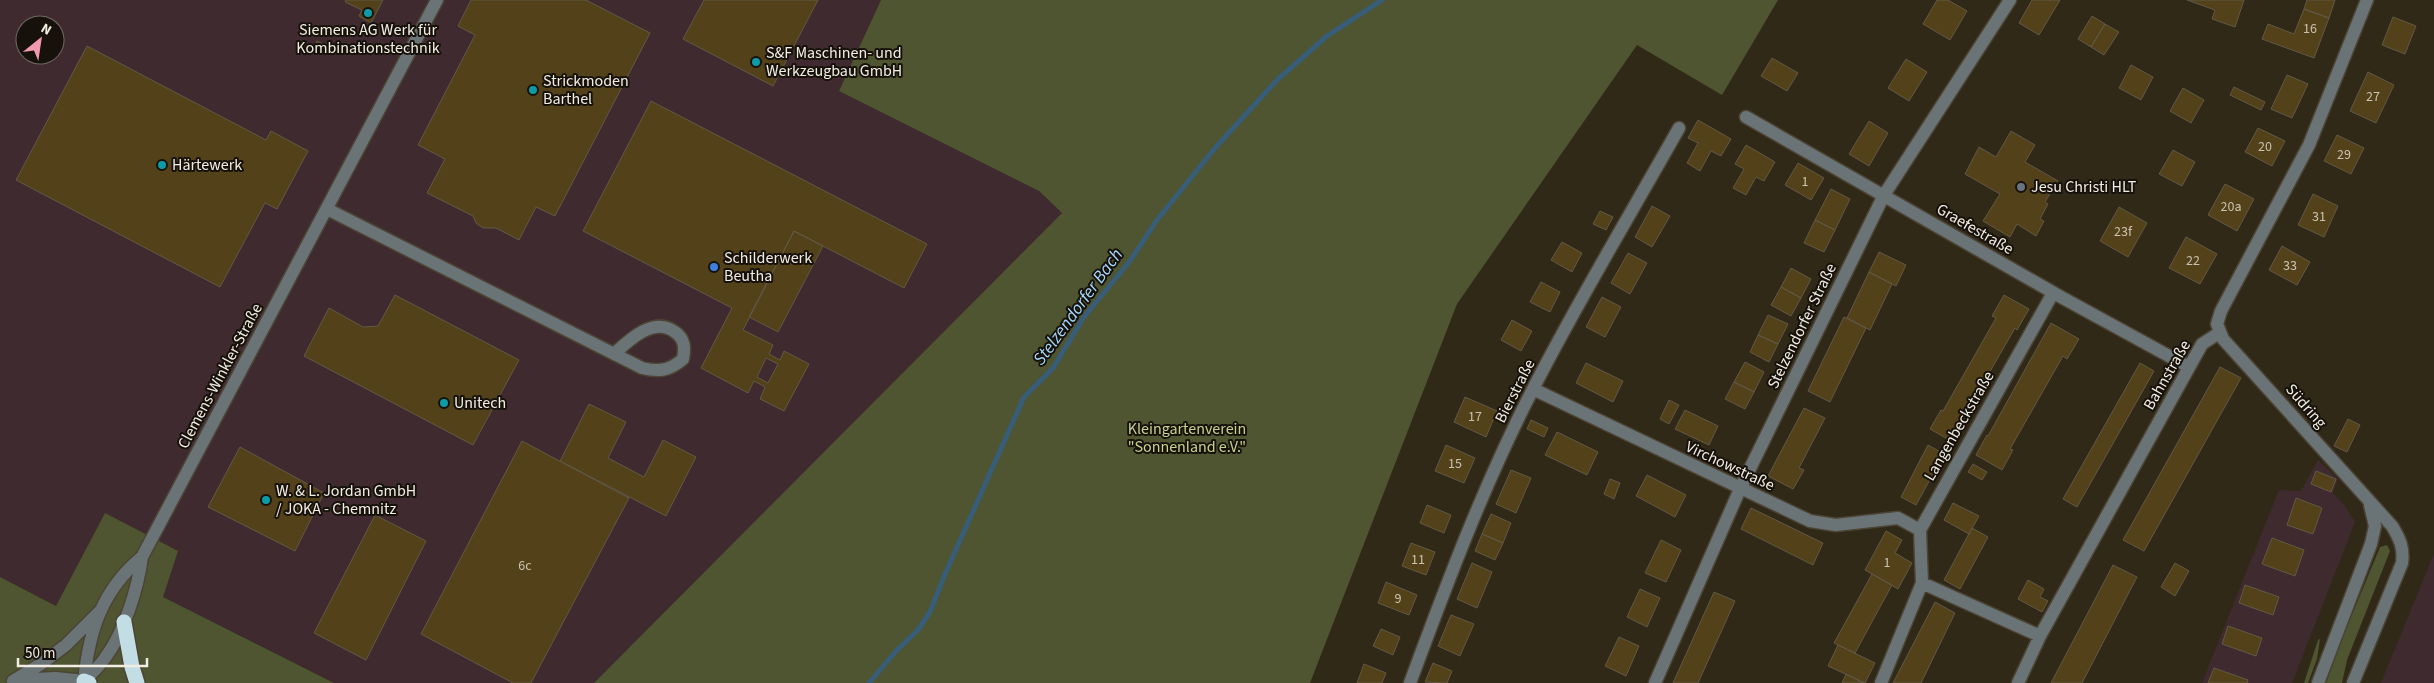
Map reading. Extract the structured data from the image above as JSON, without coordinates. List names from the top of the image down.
{
  "streets": {
    "street": [
      "Graefestraße",
      "Stelzendorfer Straße",
      "Bahnstraße",
      "Clemens-Winkler-Straße",
      "Bierstraße",
      "Südring",
      "Langenbeckstraße",
      "Virchowstraße"
    ]
  },
  "crossings": [
    ["Graefestraße", "Stelzendorfer Straße"],
    ["Graefestraße", "Bahnstraße"],
    ["Graefestraße", "Langenbeckstraße"],
    ["Stelzendorfer Straße", "Virchowstraße"],
    ["Bahnstraße", "Südring"],
    ["Bierstraße", "Virchowstraße"],
    ["Langenbeckstraße", "Virchowstraße"]
  ],
  "water": ["Stelzendorfer Bach"],
  "parks": ["Kleingartenverein \"Sonnenland e.V.\""],
  "places": [
    "Siemens AG Werk für Kombinationstechnik",
    "S&F Maschinen- und Werkzeugbau GmbH",
    "Strickmoden Barthel",
    "Härtewerk",
    "Jesu Christi HLT",
    "Schilderwerk Beutha",
    "Unitech",
    "W. & L. Jordan GmbH / JOKA - Chemnitz"
  ],
  "house_numbers": [
    "16",
    "27",
    "20",
    "29",
    "1",
    "20a",
    "31",
    "23f",
    "22",
    "33",
    "17",
    "15",
    "11",
    "1",
    "6c",
    "9"
  ],
  "scale_bar": "50 m",
  "north": "top right"
}
